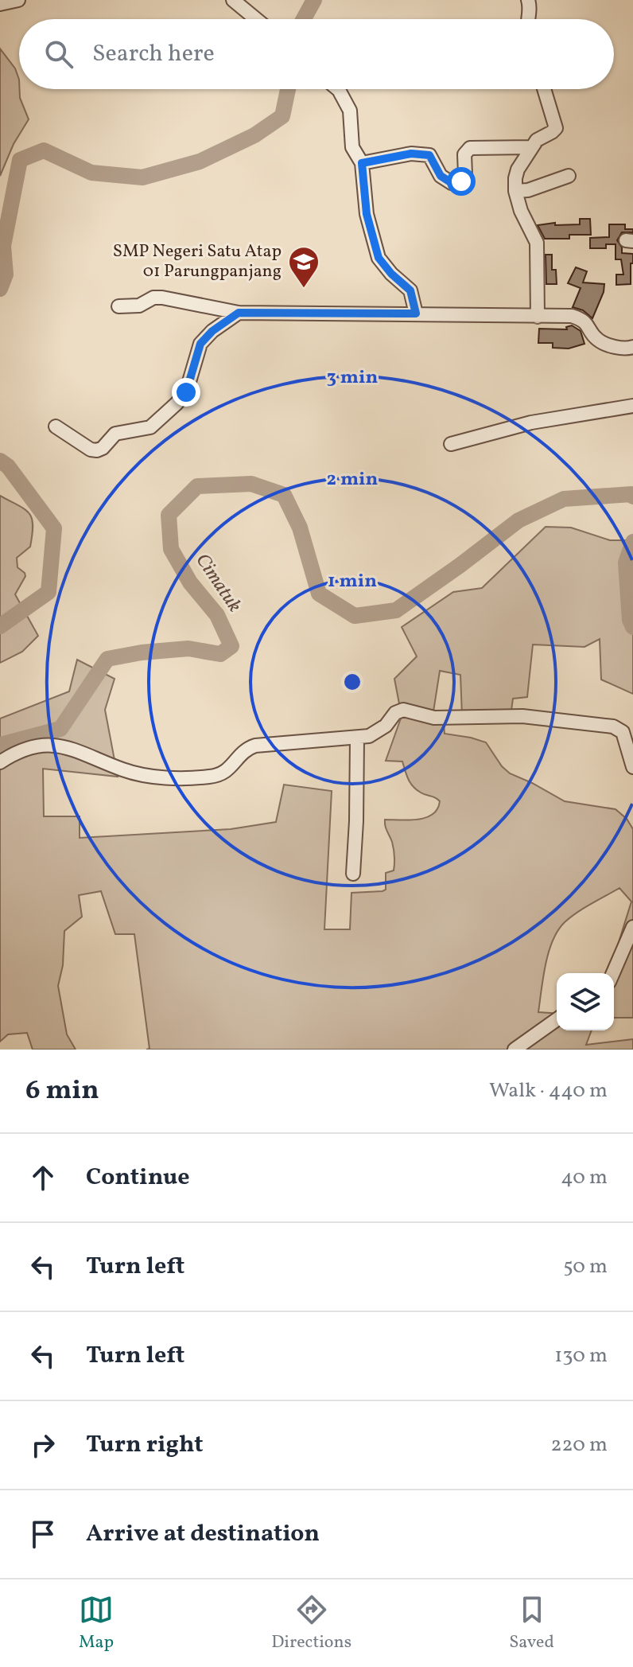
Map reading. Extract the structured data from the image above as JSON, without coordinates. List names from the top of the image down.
{
  "water": ["Cimatuk"],
  "places": {
    "school or university": ["SMP Negeri Satu Atap 01 Parungpanjang"]
  },
  "page": {
    "search": "Search here",
    "heading": ["6 min", "Walk · 440 m"],
    "list": [
      ["Continue", "40 m"],
      ["Turn left", "50 m"],
      ["Turn left", "130 m"],
      ["Turn right", "220 m"],
      "Arrive at destination"
    ],
    "nav": ["Map", "Directions", "Saved"]
  },
  "rings": ["3 min", "2 min", "1 min"]
}
